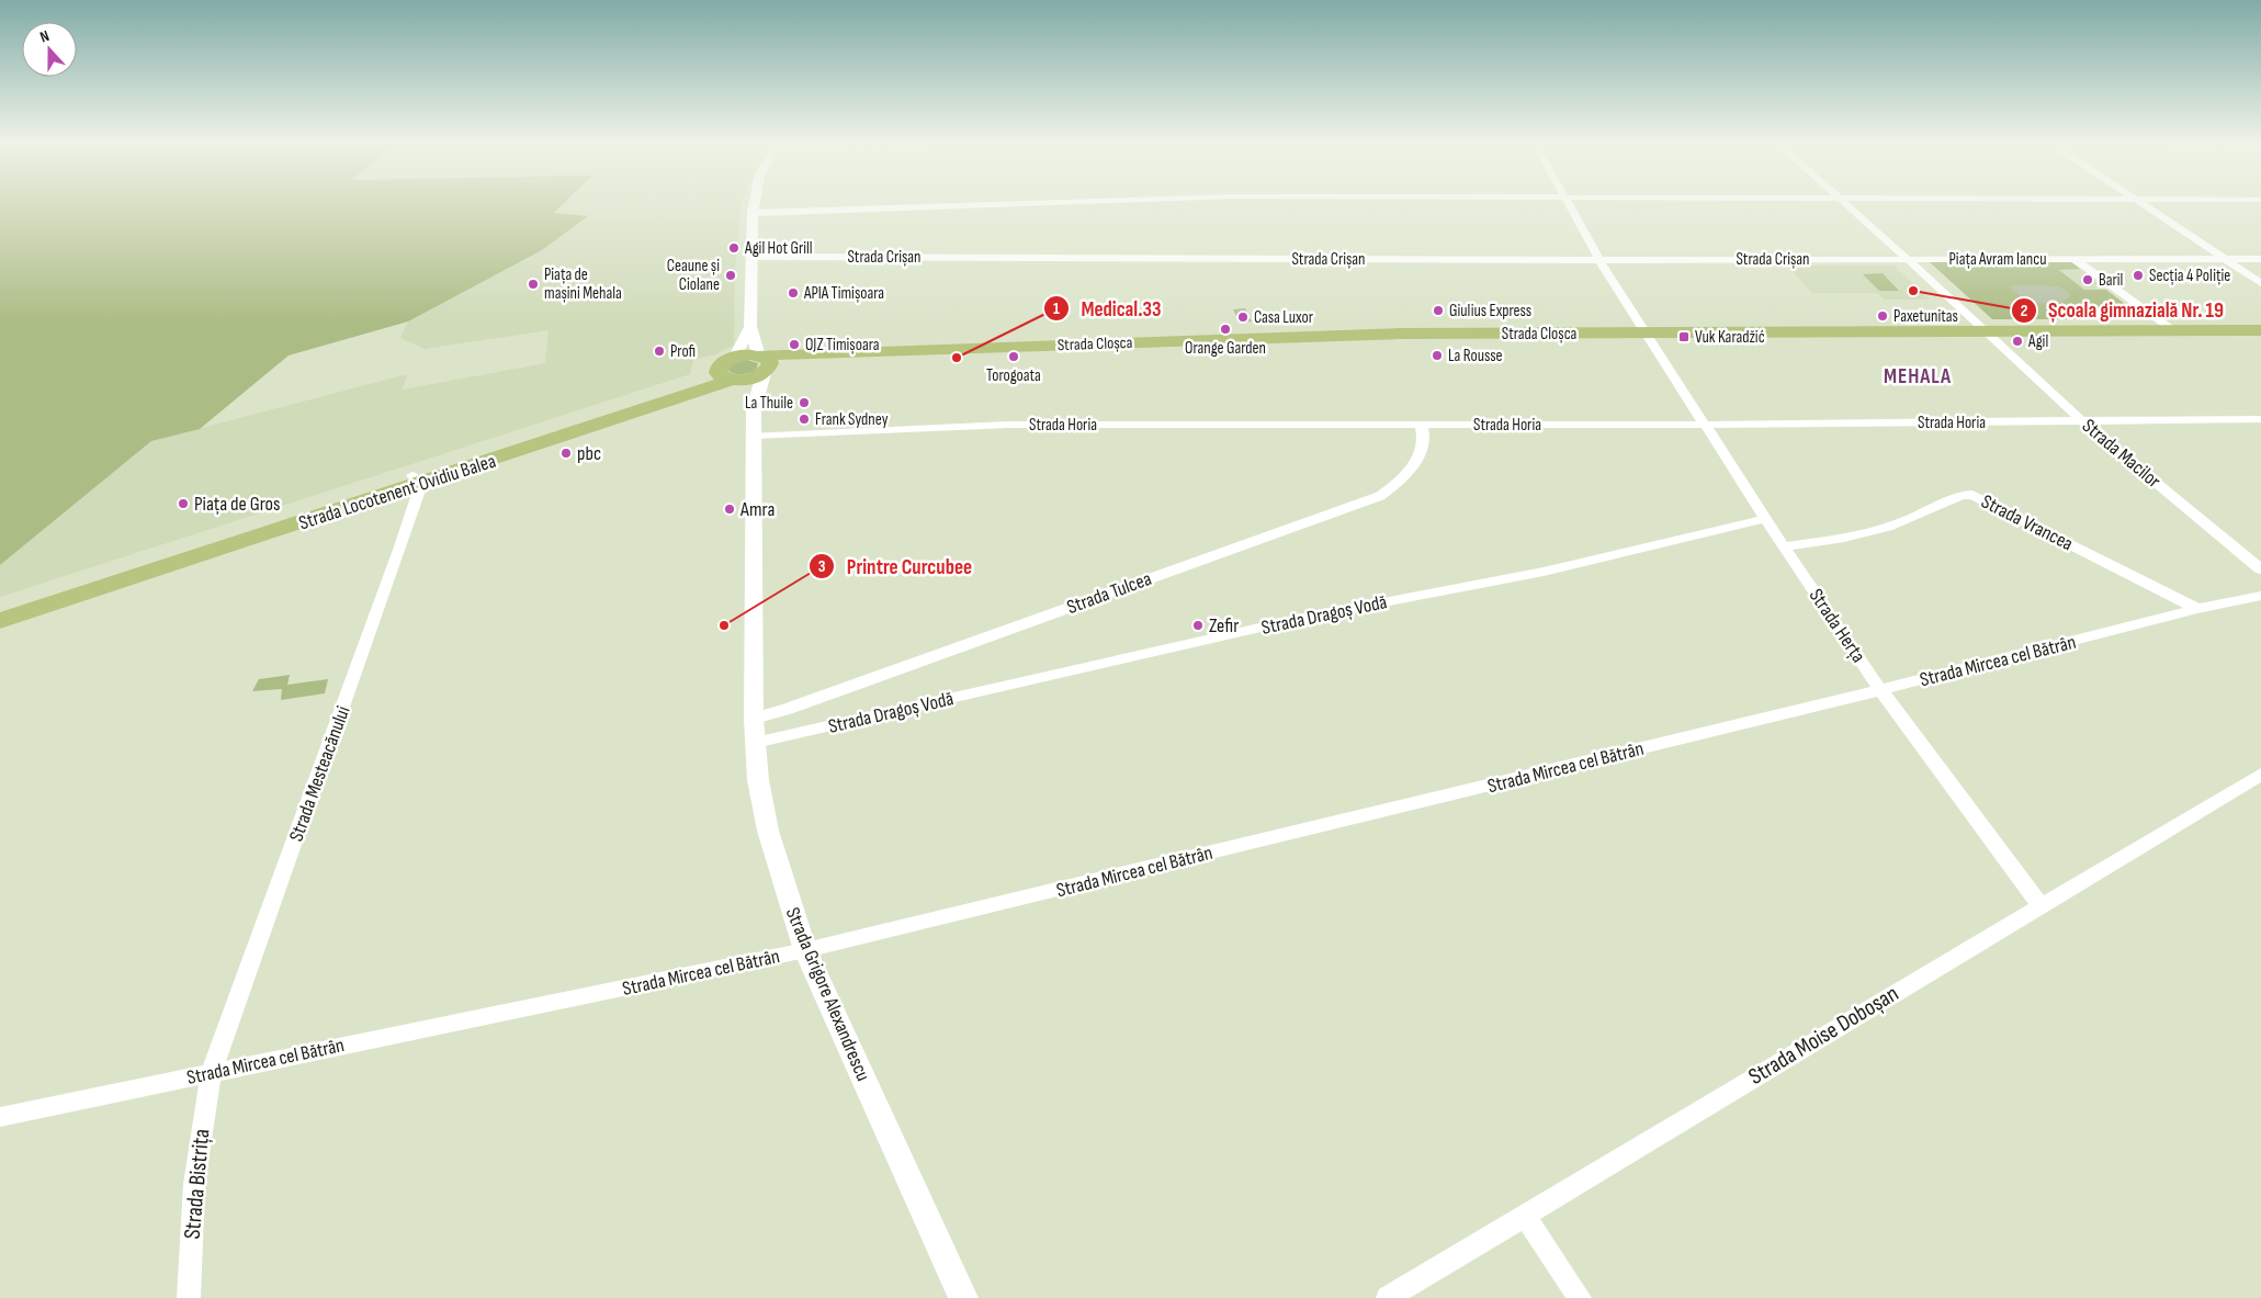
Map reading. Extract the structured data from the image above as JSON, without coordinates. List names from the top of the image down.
{
  "streets": {
    "main road": ["Strada Cloșca", "Strada Locotenent Ovidiu Balea"],
    "street": [
      "Strada Crișan",
      "Piața Avram Iancu",
      "Strada Horia",
      "Strada Macilor",
      "Strada Vrancea",
      "Strada Tulcea",
      "Strada Dragoș Vodă",
      "Strada Herța",
      "Strada Mircea cel Bătrân",
      "Strada Mesteacănului",
      "Strada Grigore Alexandrescu",
      "Strada Moise Doboșan",
      "Strada Bistrița"
    ]
  },
  "crossings": [
    ["Strada Crișan", "Piața Avram Iancu"],
    ["Strada Crișan", "Strada Herța"],
    ["Piața Avram Iancu", "Strada Cloșca"],
    ["Piața Avram Iancu", "Strada Macilor"],
    ["Strada Cloșca", "Strada Macilor"],
    ["Strada Cloșca", "Strada Herța"],
    ["Strada Cloșca", "Strada Grigore Alexandrescu"],
    ["Strada Horia", "Strada Macilor"],
    ["Strada Horia", "Strada Tulcea"],
    ["Strada Horia", "Strada Herța"],
    ["Strada Horia", "Strada Grigore Alexandrescu"],
    ["Strada Locotenent Ovidiu Balea", "Strada Mesteacănului"],
    ["Strada Locotenent Ovidiu Balea", "Strada Grigore Alexandrescu"],
    ["Strada Vrancea", "Strada Herța"],
    ["Strada Vrancea", "Strada Mircea cel Bătrân"],
    ["Strada Tulcea", "Strada Grigore Alexandrescu"],
    ["Strada Dragoș Vodă", "Strada Herța"],
    ["Strada Dragoș Vodă", "Strada Grigore Alexandrescu"],
    ["Strada Herța", "Strada Mircea cel Bătrân"],
    ["Strada Herța", "Strada Moise Doboșan"],
    ["Strada Mircea cel Bătrân", "Strada Mesteacănului"],
    ["Strada Mircea cel Bătrân", "Strada Grigore Alexandrescu"],
    ["Strada Mircea cel Bătrân", "Strada Bistrița"],
    ["Strada Mesteacănului", "Strada Bistrița"]
  ],
  "districts": ["MEHALA"],
  "places": {
    "other": [
      "Agil Hot Grill",
      "Ceaune și Ciolane",
      "Secția 4 Poliție",
      "Baril",
      "Piața de mașini Mehala",
      "Școala gimnazială Nr. 19",
      "APIA Timișoara",
      "Giulius Express",
      "Paxetunitas",
      "Casa Luxor",
      "Orange Garden",
      "Agil",
      "OJZ Timișoara",
      "Profi",
      "La Rousse",
      "Torogoata",
      "Medical.33",
      "La Thuile",
      "Frank Sydney",
      "pbc",
      "Piața de Gros",
      "Amra",
      "Printre Curcubee",
      "Zefir"
    ],
    "transit": ["Vuk Karadžić"]
  },
  "north": "top"
}
